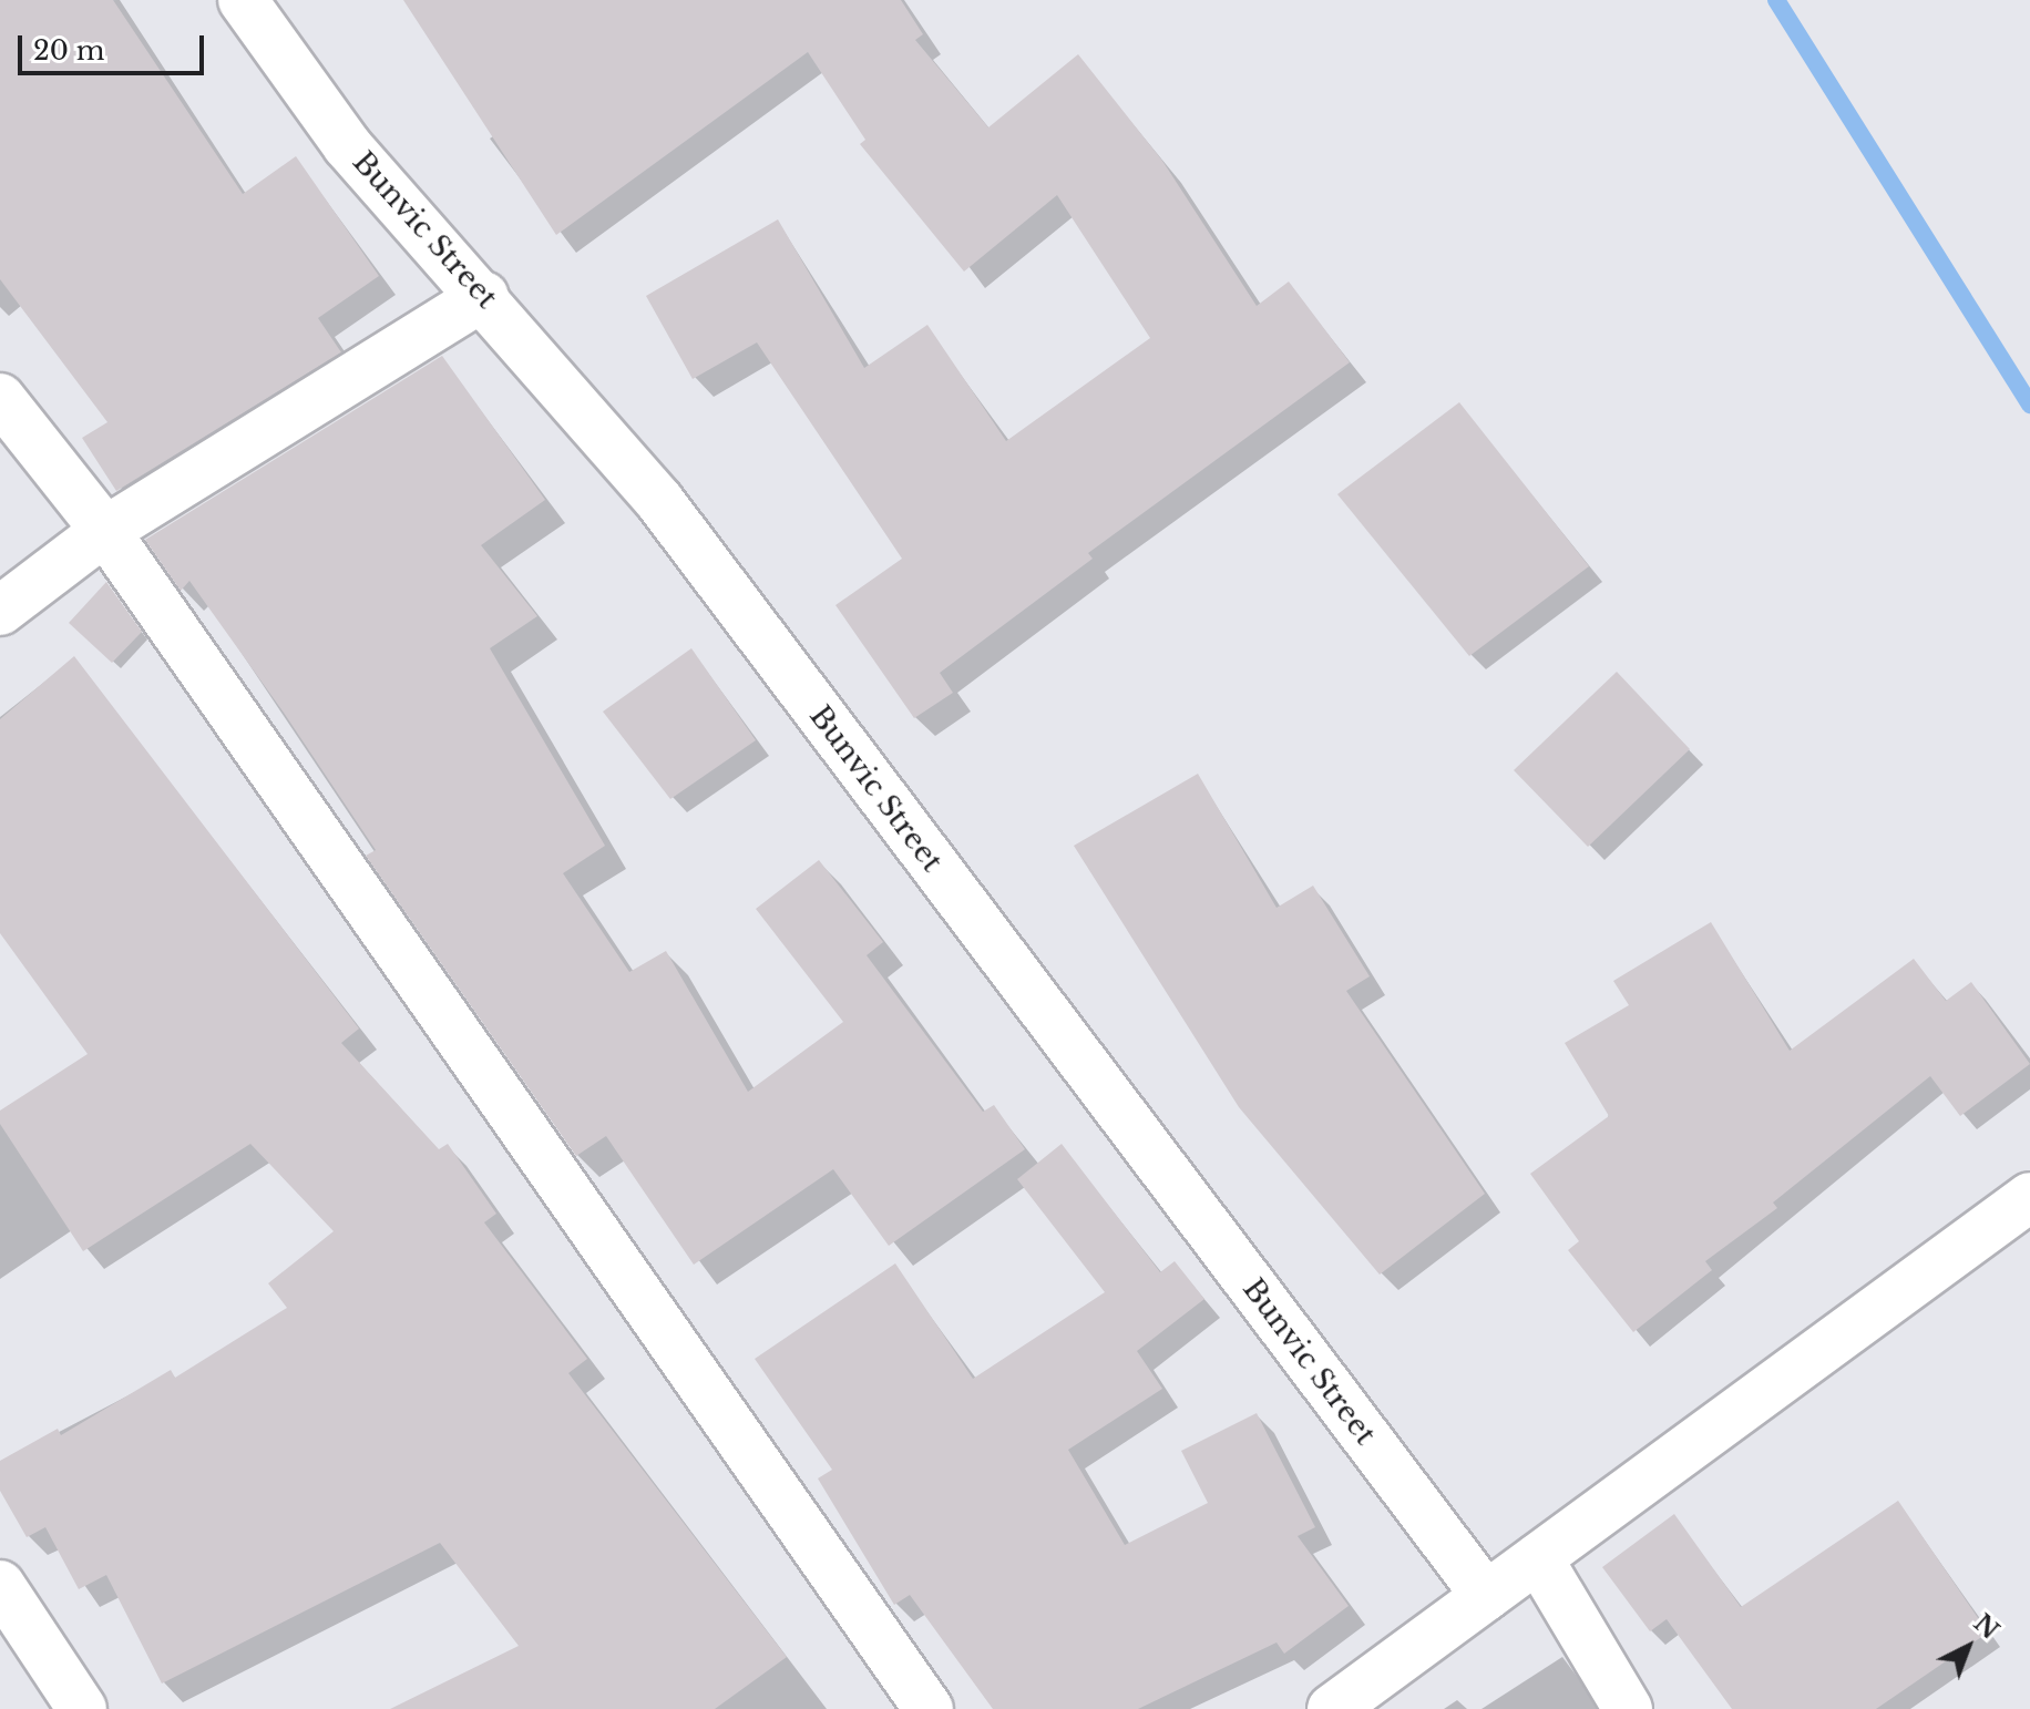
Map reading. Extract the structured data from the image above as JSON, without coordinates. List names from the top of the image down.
{
  "streets": {
    "street": ["Bunvic Street"]
  },
  "scale_bar": "20 m",
  "north": "top right"
}
